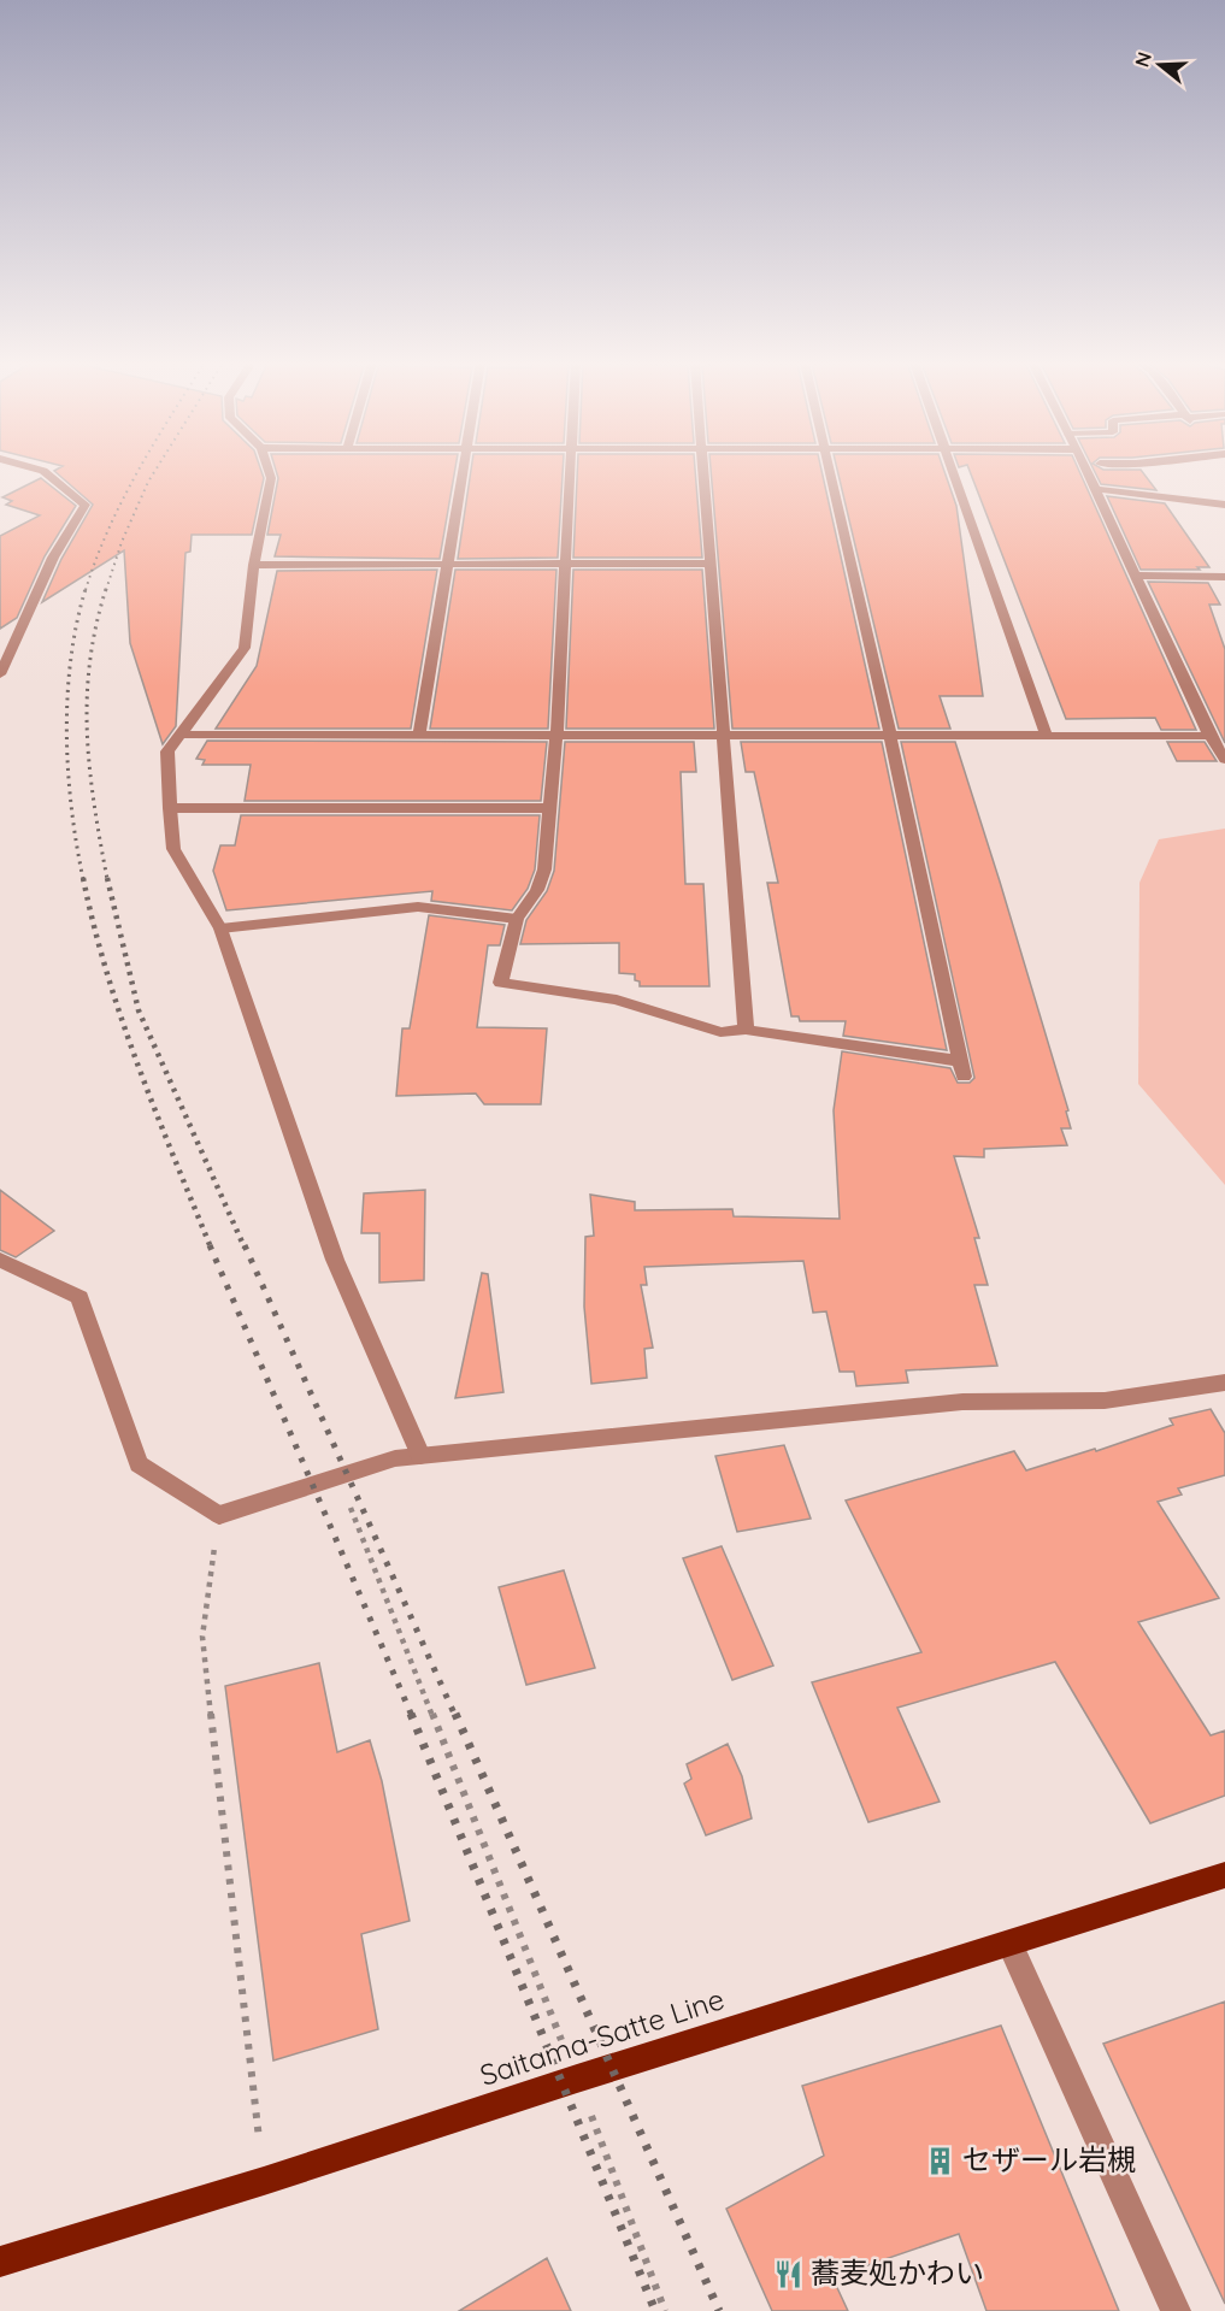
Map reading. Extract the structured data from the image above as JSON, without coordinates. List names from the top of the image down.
{
  "streets": {
    "main road": ["Saitama-Satte Line"]
  },
  "places": {
    "building": ["セザール岩槻"],
    "restaurant": ["蕎麦処かわい"]
  },
  "north": "left"
}
